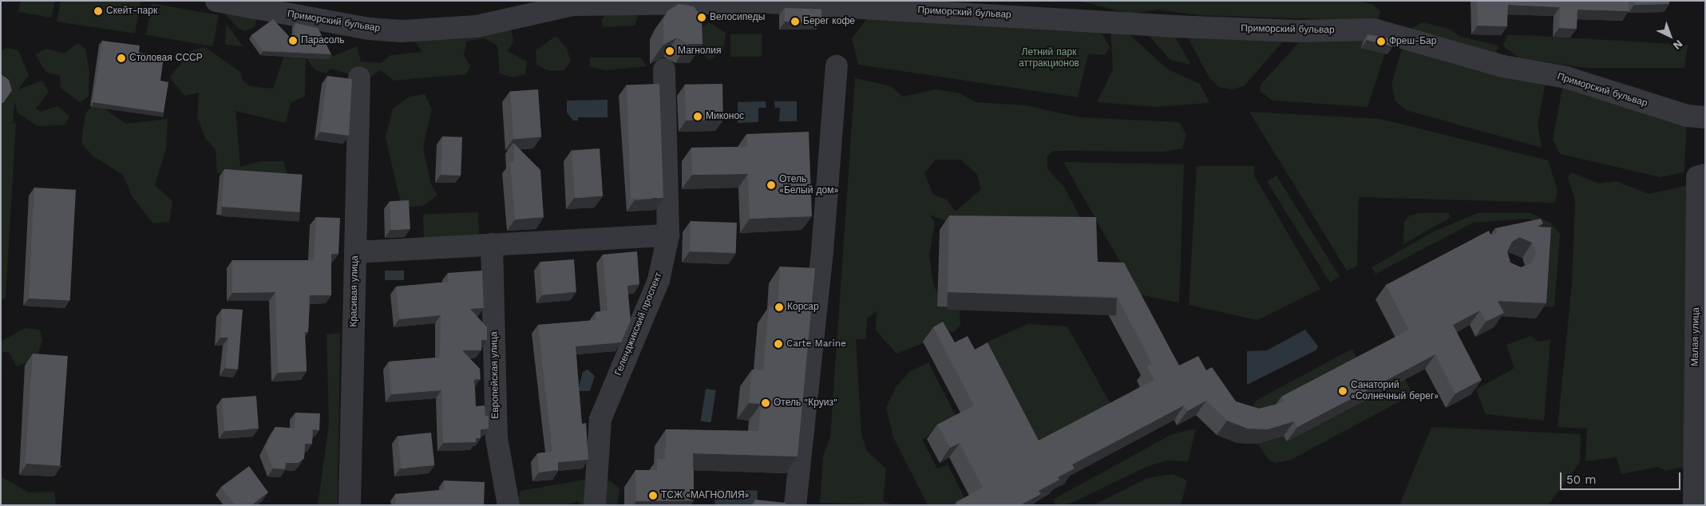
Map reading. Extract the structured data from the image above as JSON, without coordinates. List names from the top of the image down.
{
  "streets": {
    "street": [
      "Приморский бульвар",
      "Красивая улица",
      "Геленджикский проспект",
      "Малая улица",
      "Европейская улица"
    ]
  },
  "parks": ["Летний парк аттракционов"],
  "places": [
    "Скейт-парк",
    "Велосипеды",
    "Берег кофе",
    "Парасоль",
    "Фреш-Бар",
    "Магнолия",
    "Столовая СССР",
    "Миконос",
    "Отель «Белый дом»",
    "Корсар",
    "Carte Marine",
    "Санаторий «Солнечный берег»",
    "Отель \"Круиз\"",
    "ТСЖ «МАГНОЛИЯ»"
  ],
  "scale_bar": "50 m",
  "north": "bottom right"
}
